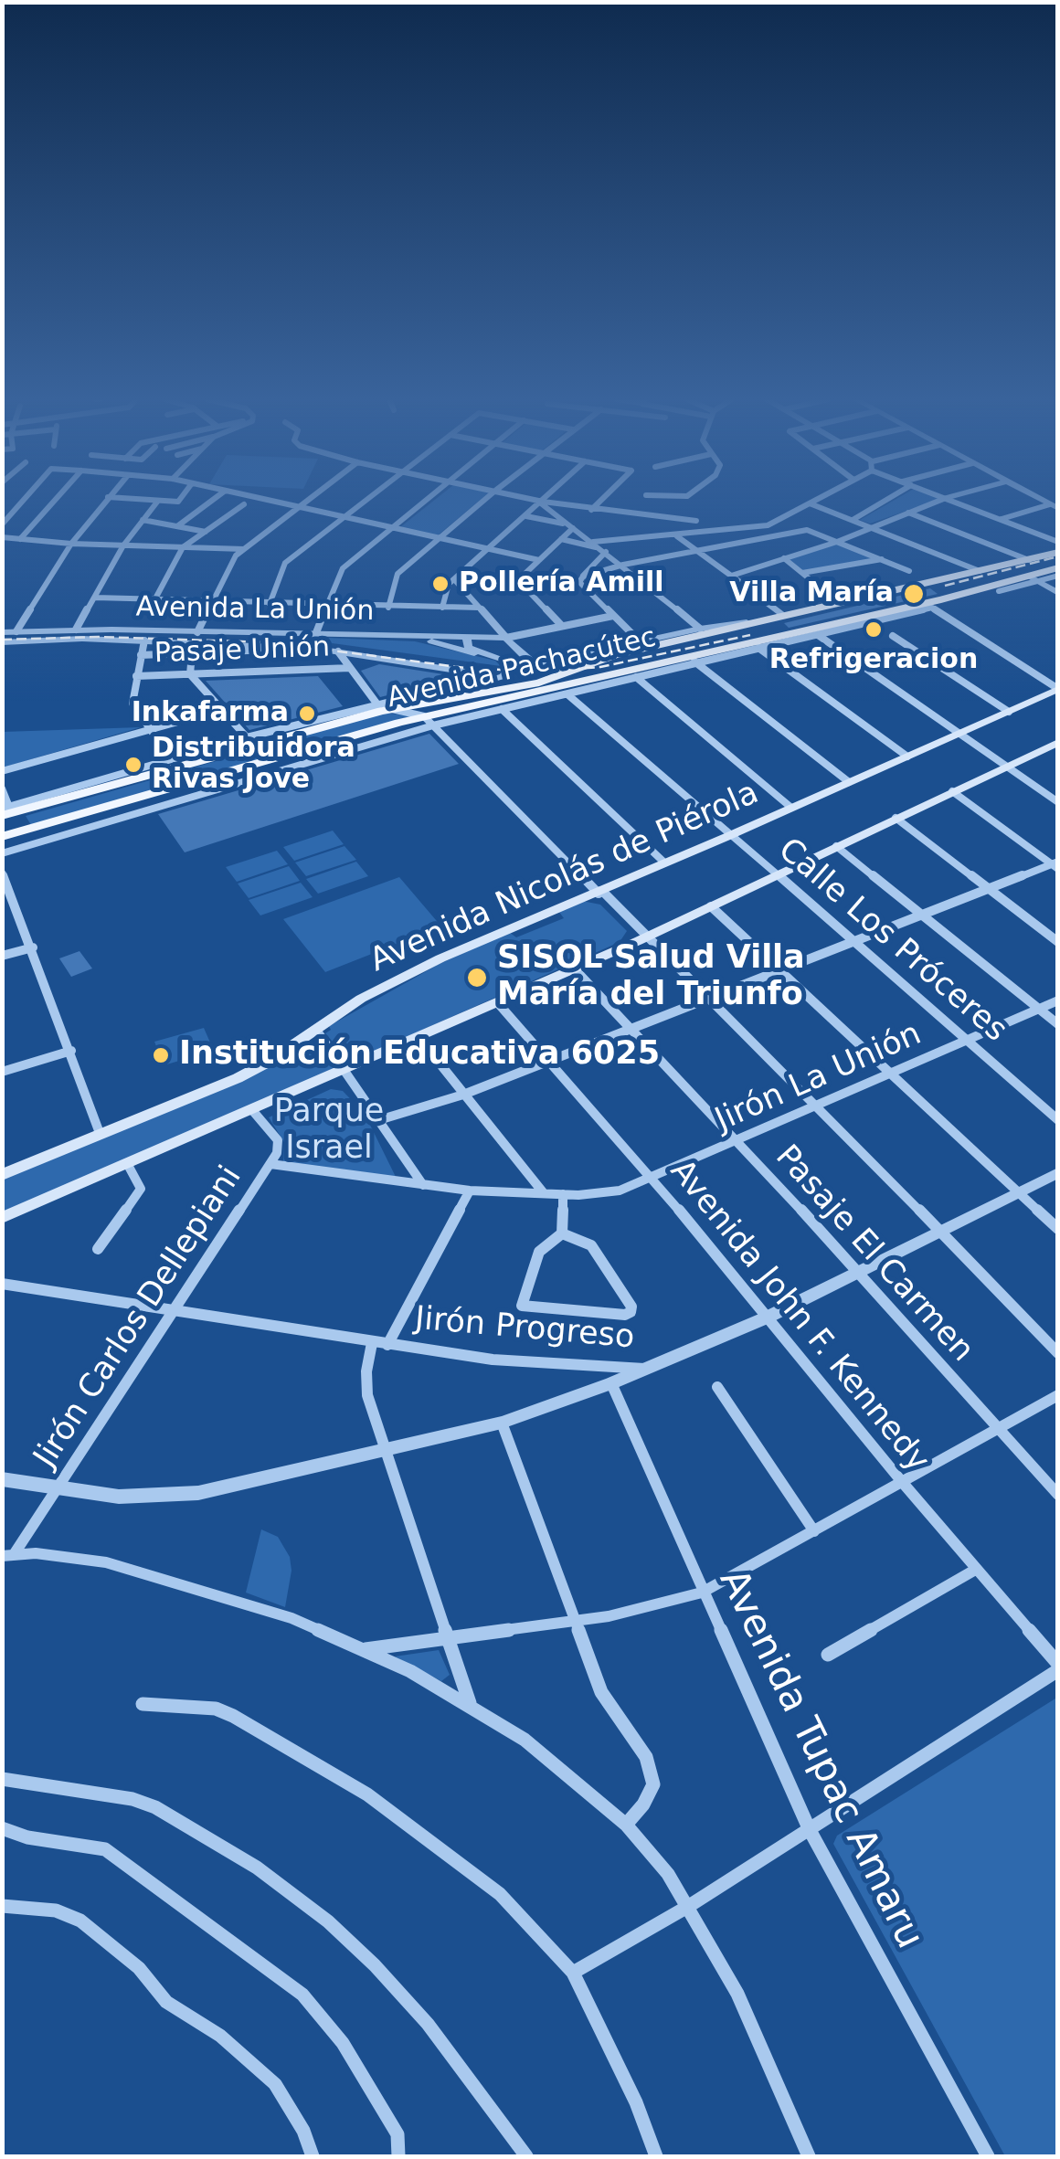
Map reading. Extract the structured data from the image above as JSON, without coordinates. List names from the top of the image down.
{
  "streets": {
    "main road": ["Avenida Pachacútec", "Avenida Nicolás de Piérola"],
    "street": [
      "Avenida La Unión",
      "Pasaje Unión",
      "Calle Los Próceres",
      "Jirón La Unión",
      "Pasaje El Carmen",
      "Avenida John F. Kennedy",
      "Jirón Carlos Dellepiani",
      "Jirón Progreso",
      "Avenida Tupac Amaru"
    ]
  },
  "crossings": [
    ["Avenida La Unión", "Avenida Pachacútec"],
    ["Avenida Pachacútec", "Calle Los Próceres"],
    ["Avenida Nicolás de Piérola", "Calle Los Próceres"],
    ["Calle Los Próceres", "Jirón La Unión"],
    ["Jirón La Unión", "Pasaje El Carmen"],
    ["Jirón La Unión", "Avenida John F. Kennedy"],
    ["Jirón La Unión", "Jirón Carlos Dellepiani"],
    ["Pasaje El Carmen", "Jirón Progreso"],
    ["Avenida John F. Kennedy", "Jirón Progreso"],
    ["Jirón Carlos Dellepiani", "Jirón Progreso"]
  ],
  "parks": ["Parque Israel"],
  "places": [
    "Pollería Amill",
    "Villa María",
    "Refrigeracion",
    "Inkafarma",
    "Distribuidora Rivas Jove",
    "SISOL Salud Villa María del Triunfo",
    "Institución Educativa 6025"
  ]
}
